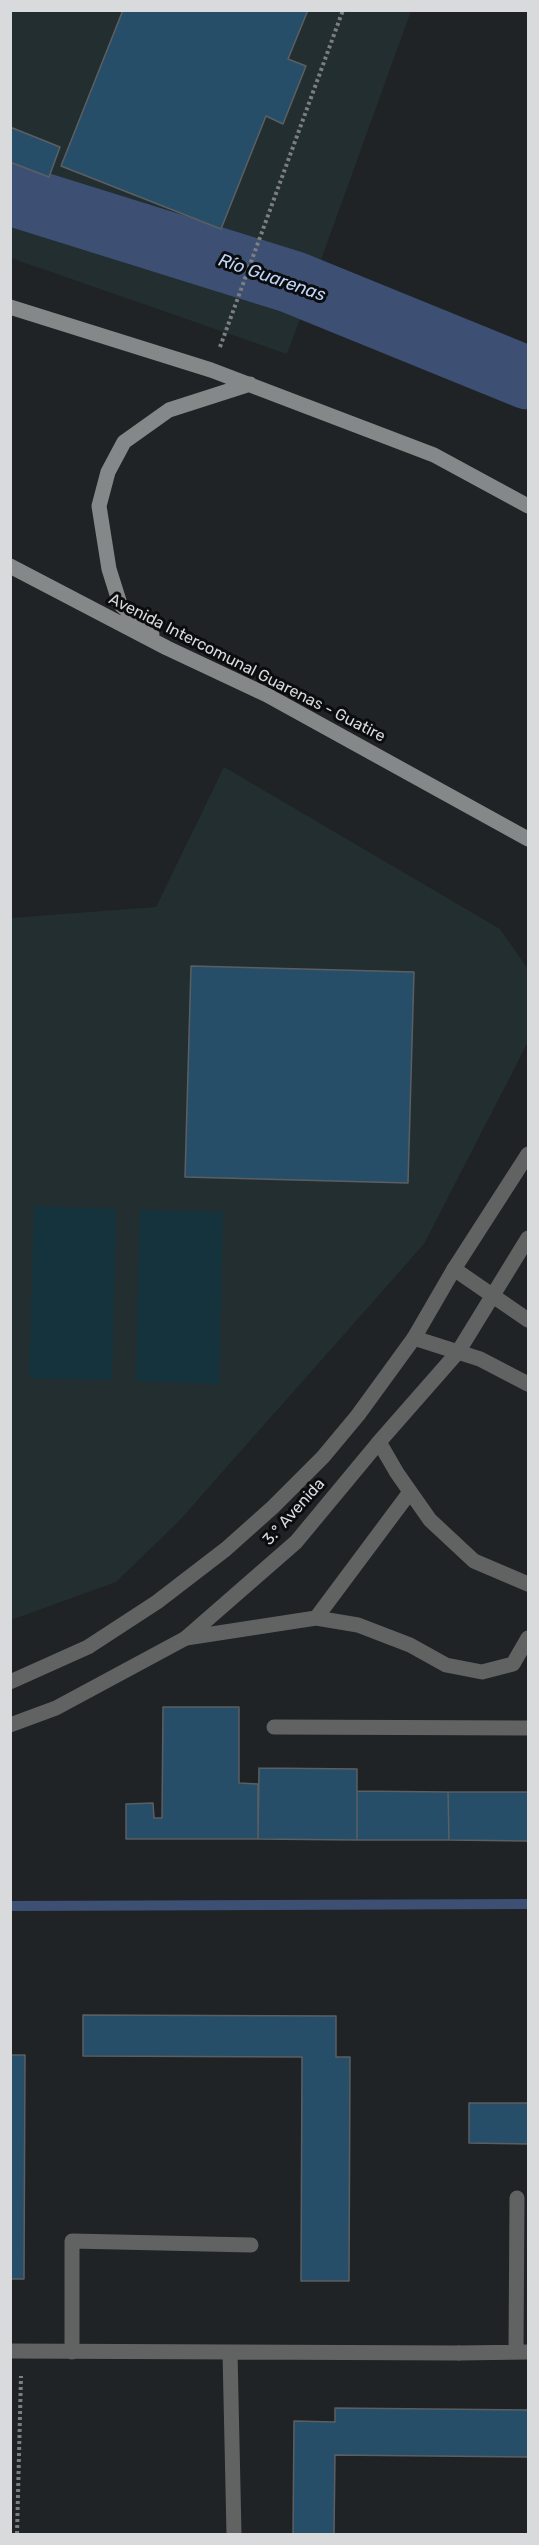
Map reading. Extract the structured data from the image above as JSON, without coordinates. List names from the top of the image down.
{
  "streets": {
    "main road": ["Avenida Intercomunal Guarenas - Guatire"],
    "street": ["3.° Avenida"]
  },
  "water": ["Río Guarenas"]
}
